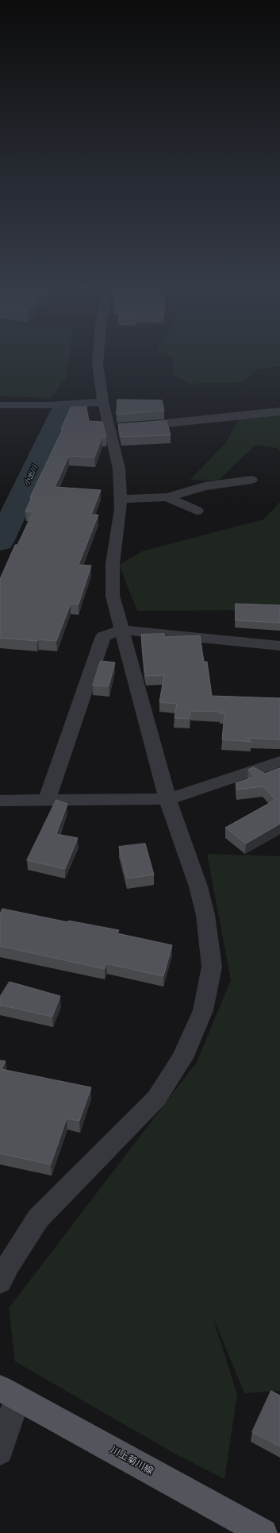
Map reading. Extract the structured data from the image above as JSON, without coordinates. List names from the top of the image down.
{
  "streets": {
    "main road": ["川上菊川線"]
  },
  "water": ["小出川"]
}
